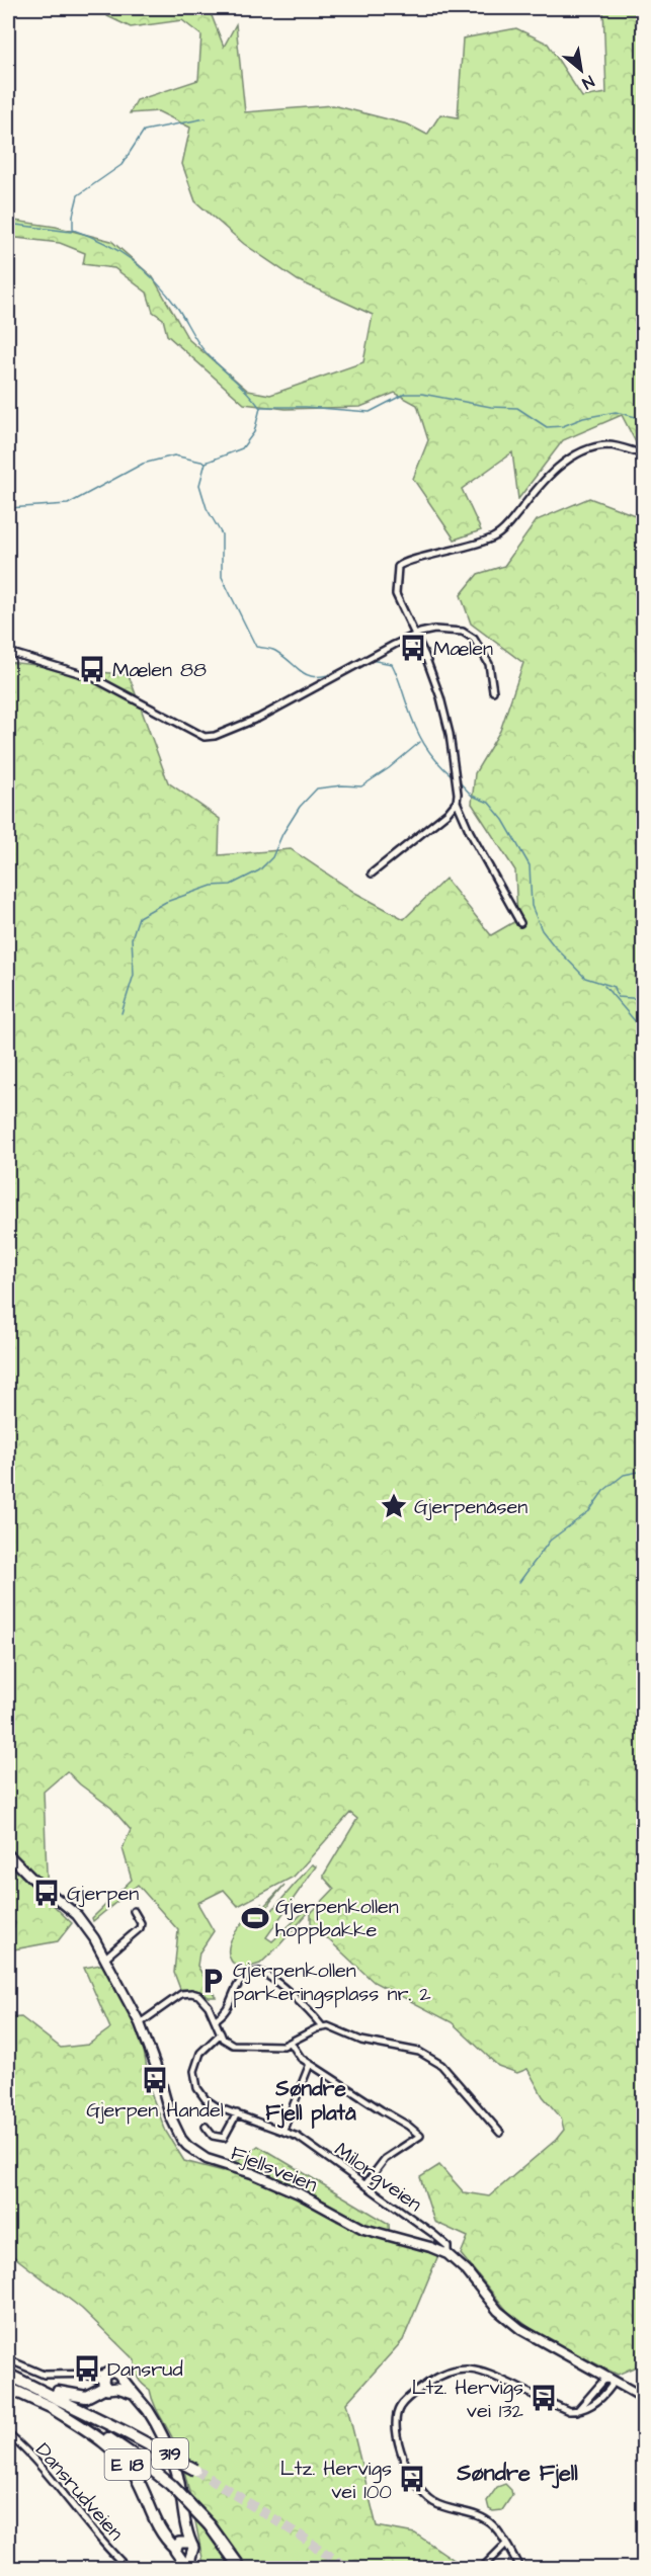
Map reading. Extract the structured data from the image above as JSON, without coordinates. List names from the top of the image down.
{
  "streets": {
    "highway": ["E 18"],
    "main road": ["Fjellsveien", "319"],
    "street": ["Milorgveien", "Dansrudveien"]
  },
  "crossings": [
    ["Fjellsveien", "Milorgveien"],
    ["319", "E 18"]
  ],
  "districts": ["Søndre Fjell platå", "Søndre Fjell"],
  "places": {
    "bus stop": [
      "Mælen",
      "Mælen 88",
      "Gjerpen",
      "Gjerpen Handel",
      "Dansrud",
      "Ltz. Hervigs vei 132",
      "Ltz. Hervigs vei 100"
    ],
    "place": ["Gjerpenåsen"],
    "sports": ["Gjerpenkollen hoppbakke"],
    "parking": ["Gjerpenkollen parkeringsplass nr. 2"]
  },
  "north": "bottom right"
}
